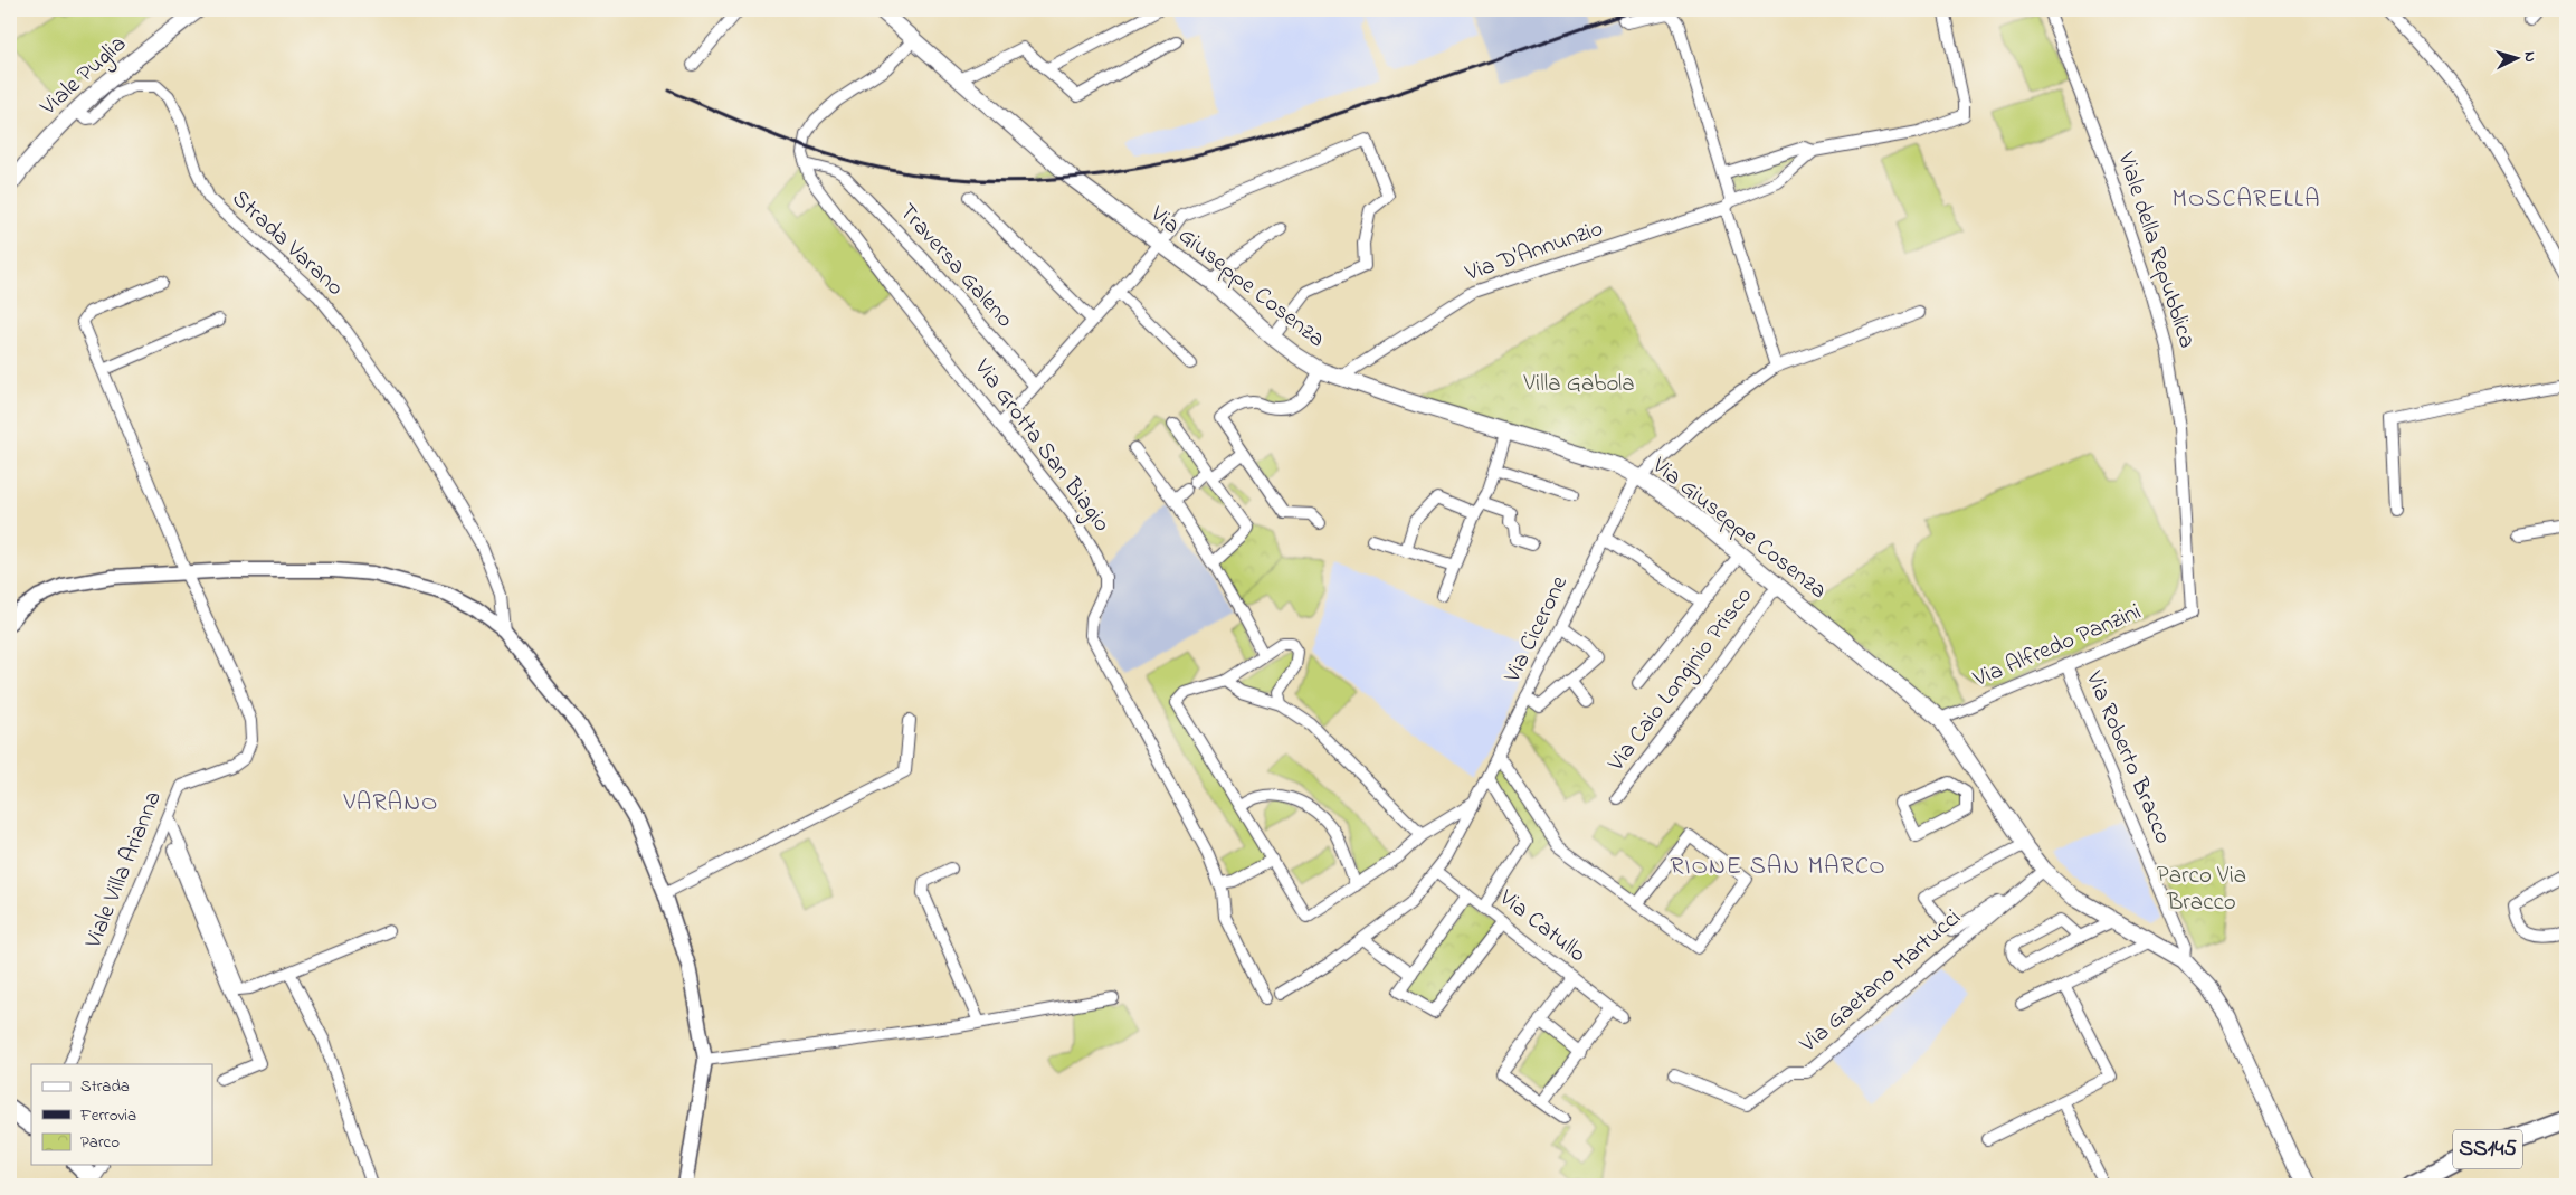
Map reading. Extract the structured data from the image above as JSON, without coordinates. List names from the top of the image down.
{
  "streets": {
    "highway": ["SS145"],
    "main road": ["Viale Puglia", "Via Giuseppe Cosenza"],
    "street": [
      "Strada Varano",
      "Viale della Repubblica",
      "Via D'Annunzio",
      "Traversa Galeno",
      "Via Grotta San Biagio",
      "Via Cicerone",
      "Via Alfredo Panzini",
      "Via Caio Longinio Prisco",
      "Via Roberto Bracco",
      "Viale Villa Arianna",
      "Via Catullo",
      "Via Gaetano Martucci"
    ]
  },
  "crossings": [
    ["Viale Puglia", "Strada Varano"],
    ["Viale della Repubblica", "Via Alfredo Panzini"],
    ["Via D'Annunzio", "Via Giuseppe Cosenza"],
    ["Via Giuseppe Cosenza", "Via Grotta San Biagio"],
    ["Via Giuseppe Cosenza", "Via Cicerone"],
    ["Via Giuseppe Cosenza", "Via Alfredo Panzini"],
    ["Via Giuseppe Cosenza", "Via Caio Longinio Prisco"],
    ["Via Giuseppe Cosenza", "Via Roberto Bracco"],
    ["Via Giuseppe Cosenza", "Via Gaetano Martucci"],
    ["Via Cicerone", "Via Catullo"],
    ["Via Alfredo Panzini", "Via Roberto Bracco"]
  ],
  "districts": ["MOSCARELLA", "VARANO", "RIONE SAN MARCO"],
  "parks": ["Villa Gabola", "Parco Via Bracco"],
  "legend": ["Strada", "Ferrovia", "Parco"],
  "north": "right"
}
